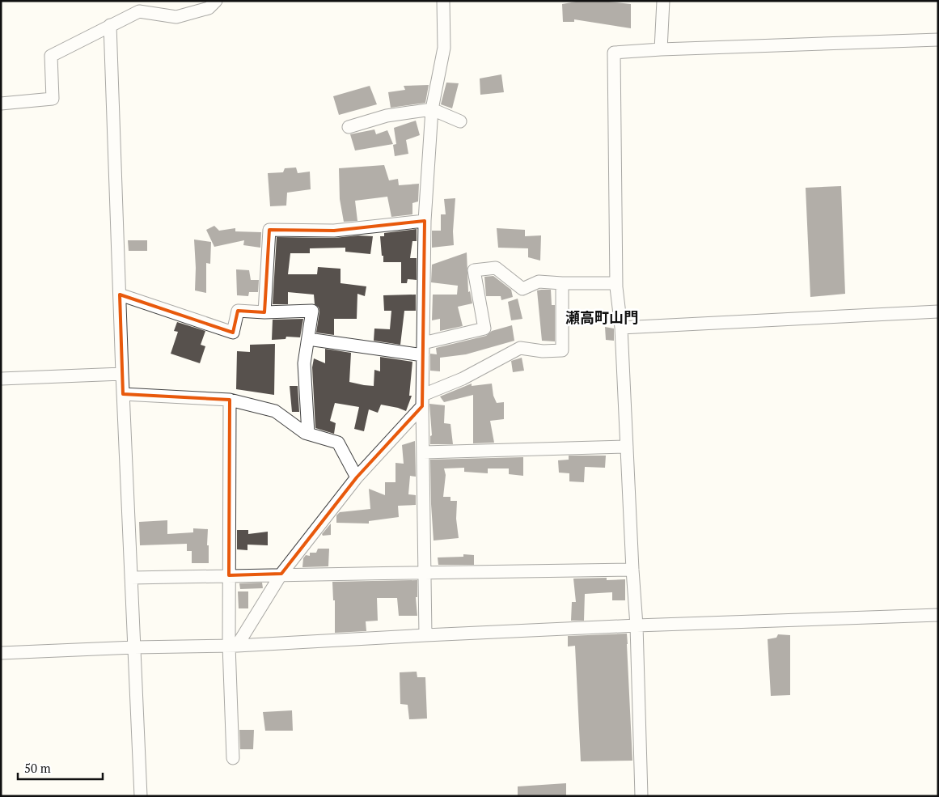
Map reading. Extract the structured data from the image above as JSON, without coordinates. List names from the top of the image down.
{
  "districts": ["瀬高町山門"],
  "scale_bar": "50 m"
}
